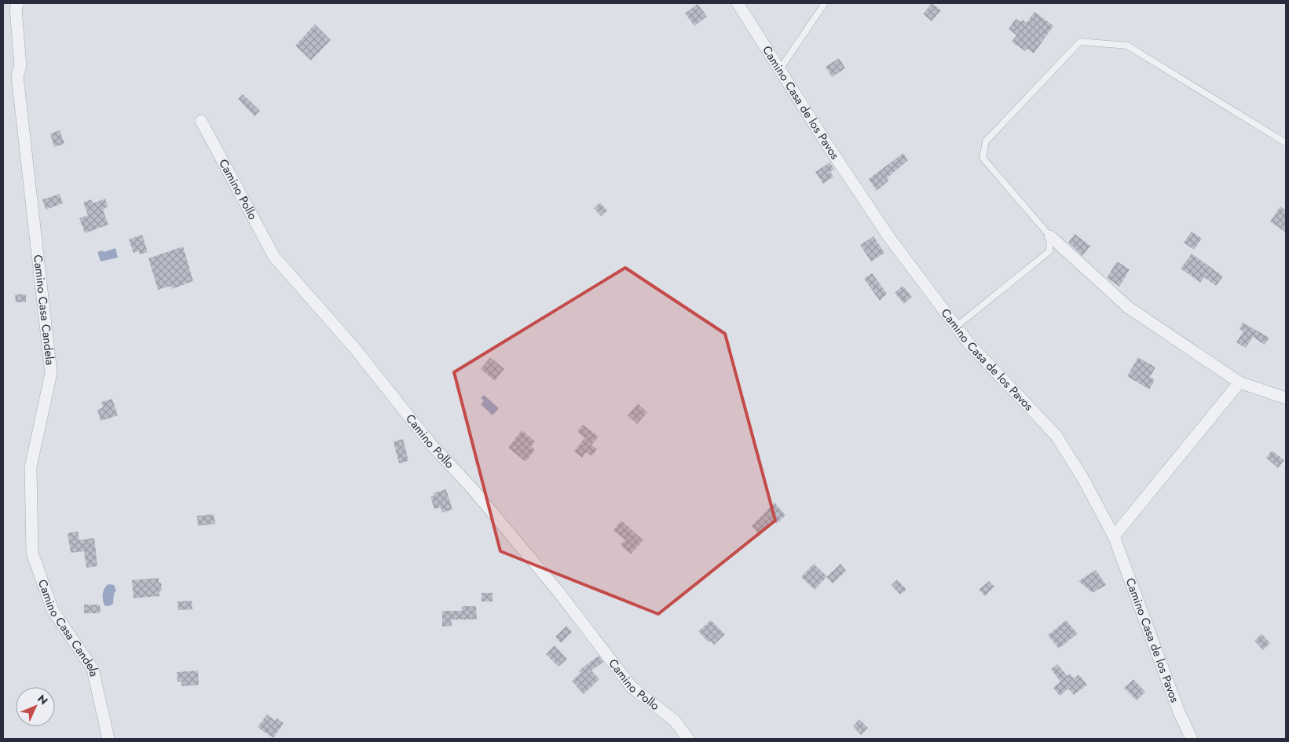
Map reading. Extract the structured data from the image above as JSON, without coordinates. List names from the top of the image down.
{
  "streets": {
    "street": ["Camino Casa de los Pavos", "Camino Pollo", "Camino Casa Candela"]
  },
  "north": "top right"
}
